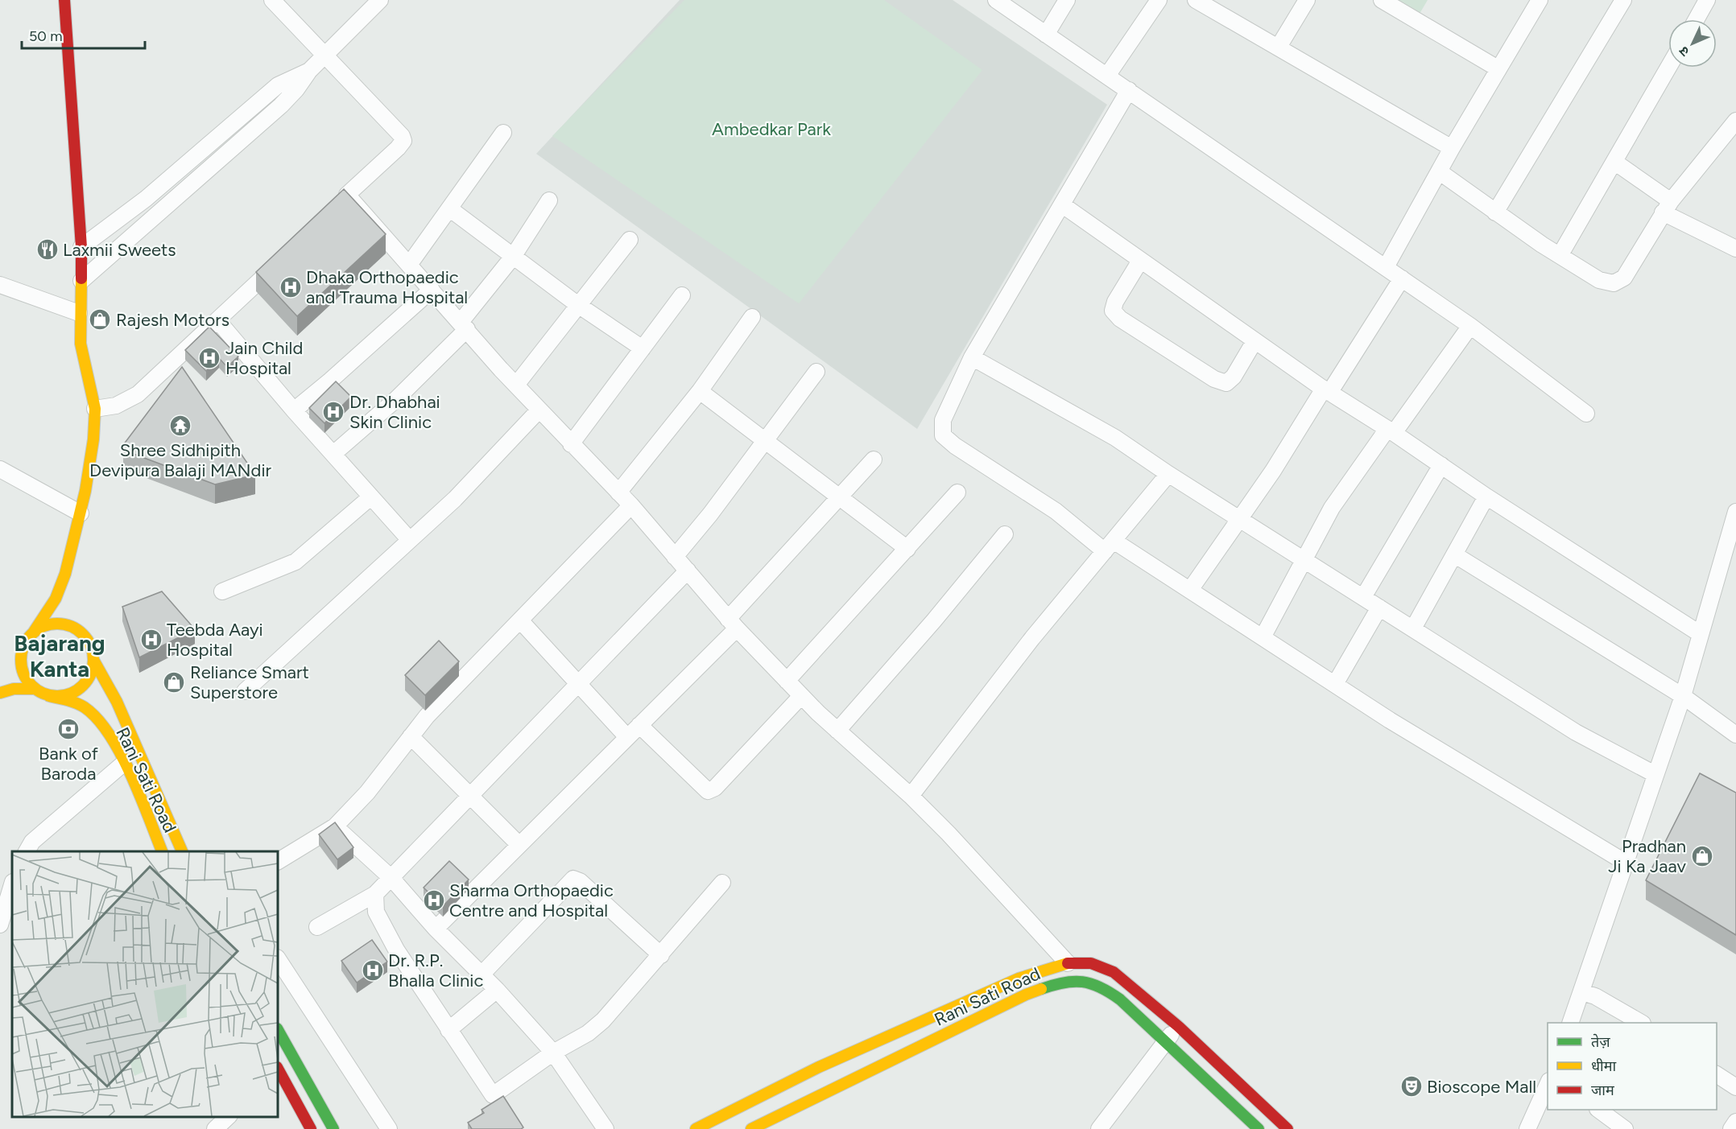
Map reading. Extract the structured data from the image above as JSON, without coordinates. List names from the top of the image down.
{
  "streets": {
    "street": ["Rani Sati Road"]
  },
  "districts": ["Bajarang Kanta"],
  "parks": ["Ambedkar Park"],
  "places": {
    "restaurant": ["Laxmii Sweets"],
    "hospital": [
      "Dhaka Orthopaedic and Trauma Hospital",
      "Jain Child Hospital",
      "Dr. Dhabhai Skin Clinic",
      "Teebda Aayi Hospital",
      "Sharma Orthopaedic Centre and Hospital",
      "Dr. R.P. Bhalla Clinic"
    ],
    "shop": ["Rajesh Motors", "Reliance Smart Superstore", "Pradhan Ji Ka Jaav"],
    "temple": ["Shree Sidhipith Devipura Balaji MANdir"],
    "bank": ["Bank of Baroda"],
    "theatre": ["Bioscope Mall"]
  },
  "legend": ["तेज़", "धीमा", "जाम"],
  "scale_bar": "50 m",
  "north": "bottom left"
}
